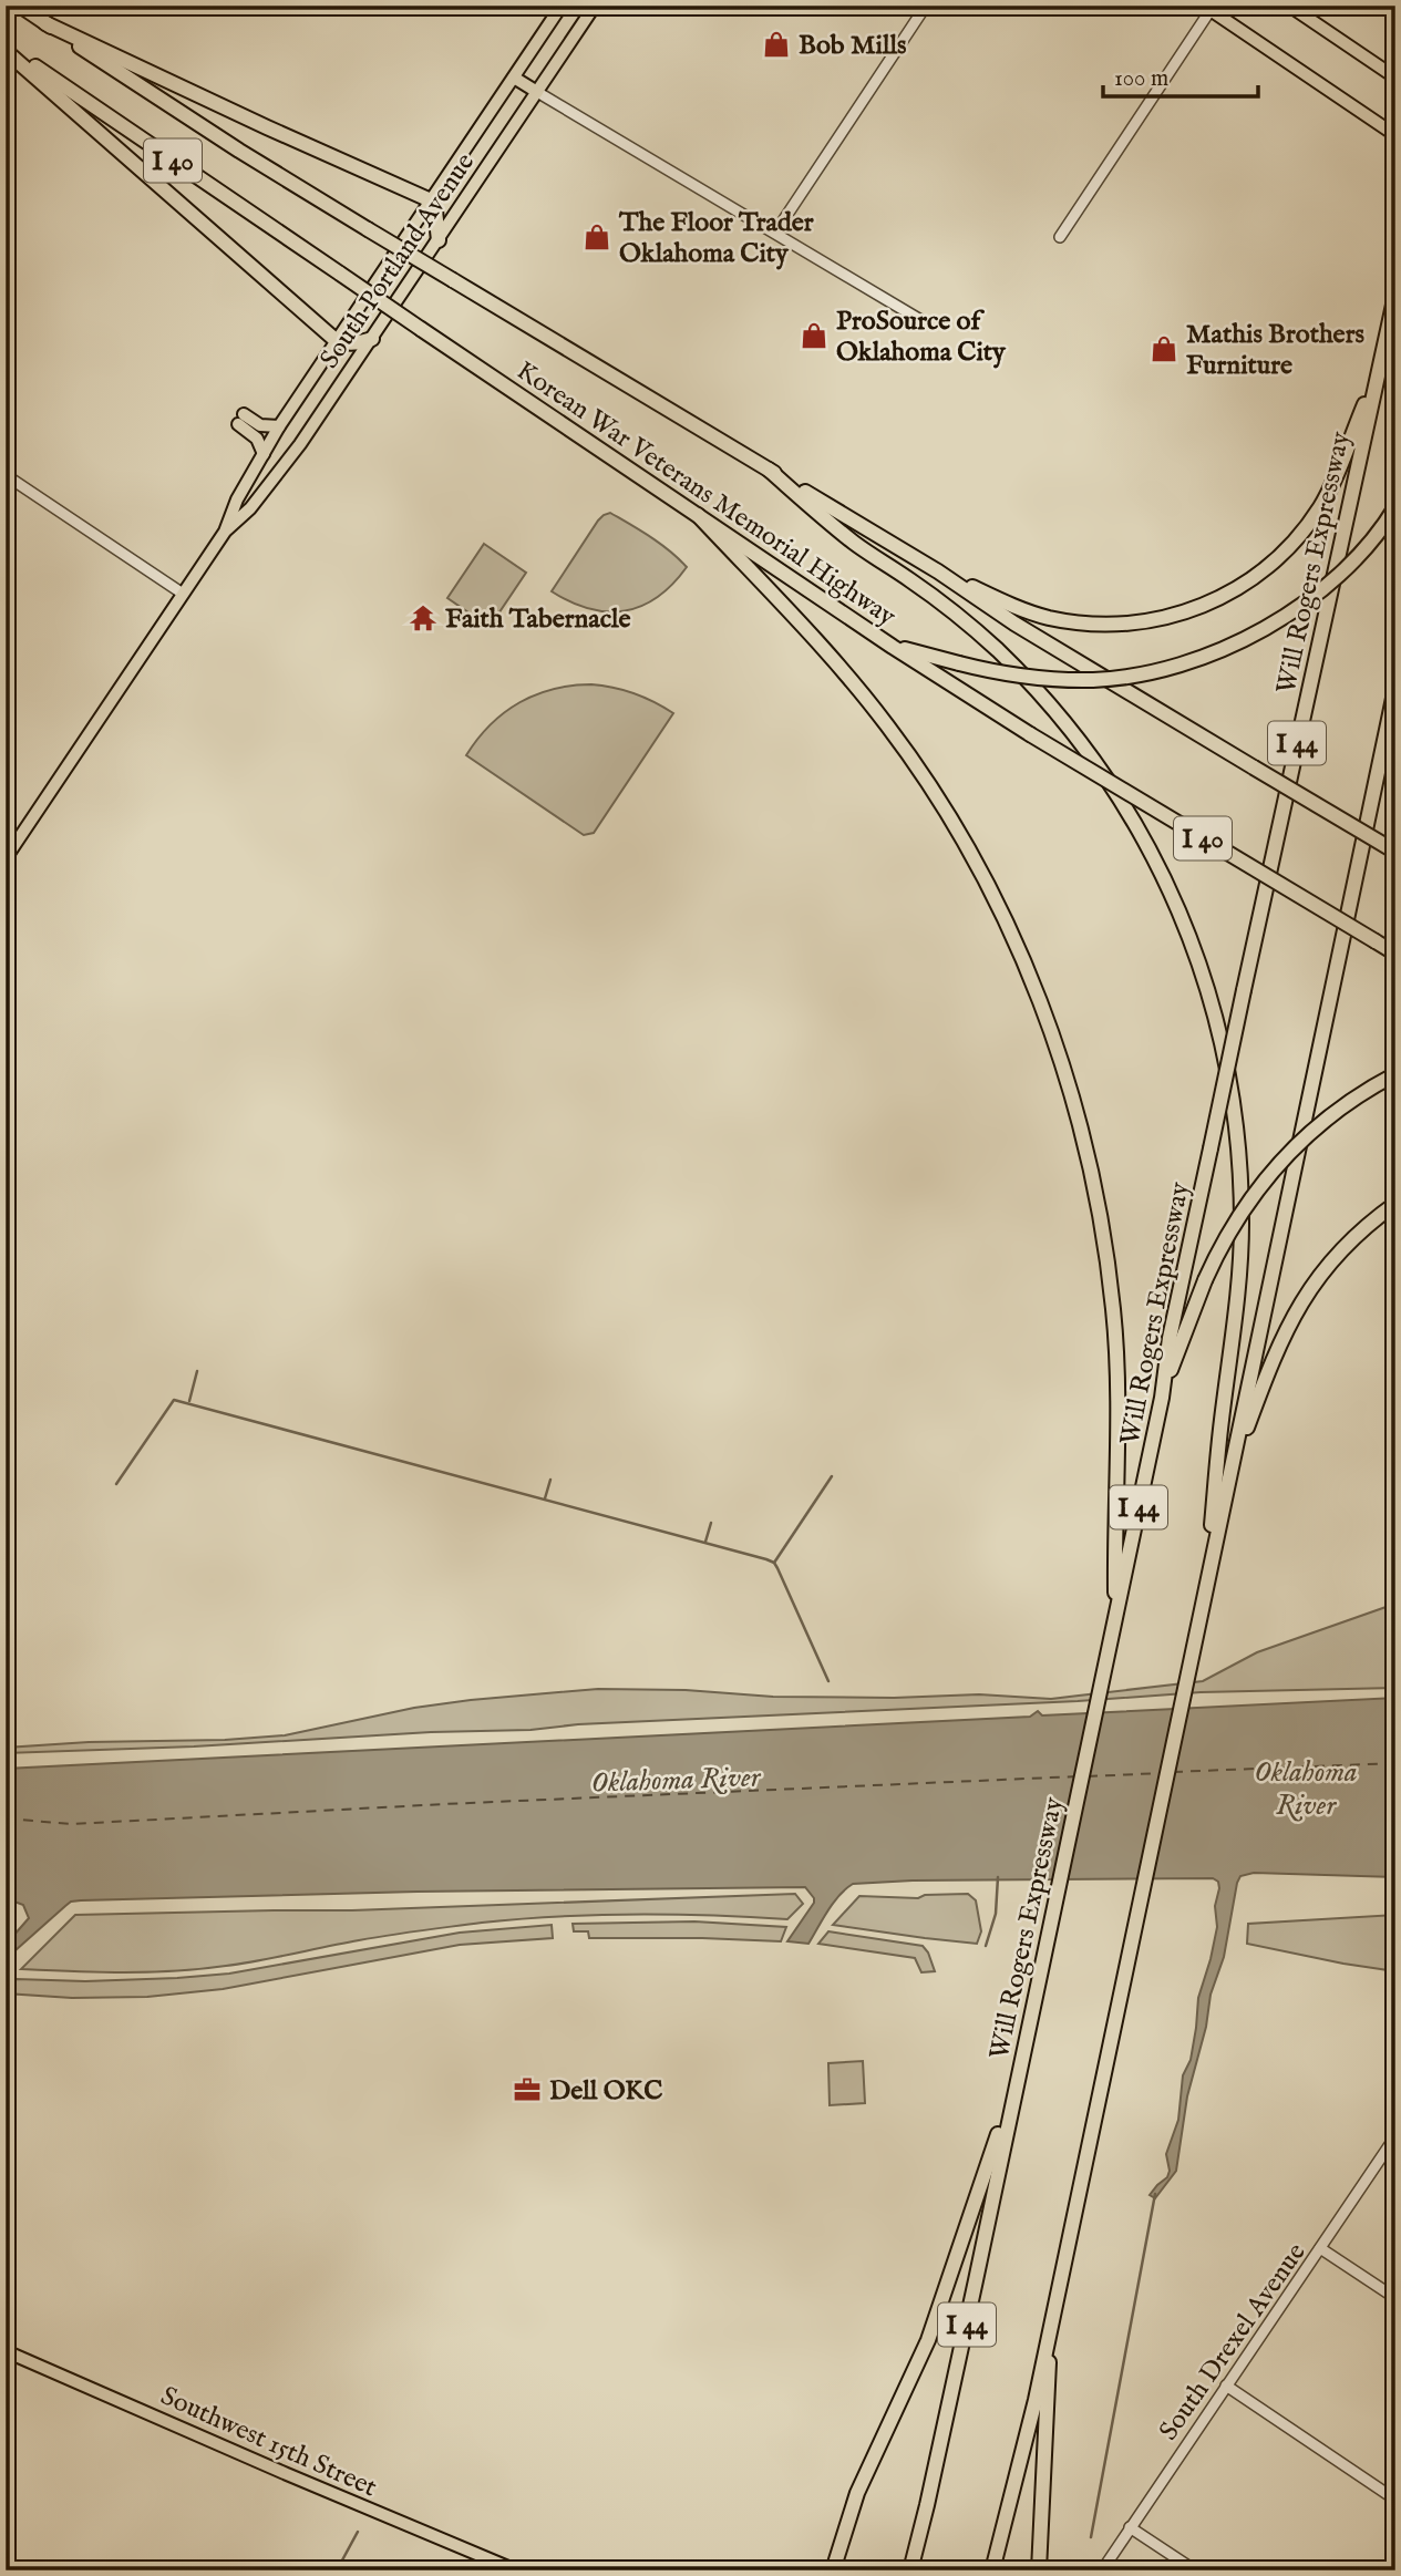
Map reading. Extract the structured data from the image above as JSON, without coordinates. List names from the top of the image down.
{
  "streets": {
    "highway": [
      "I 40",
      "Korean War Veterans Memorial Highway",
      "Will Rogers Expressway",
      "I 44"
    ],
    "main road": ["South Portland Avenue", "Southwest 15th Street"],
    "street": ["South Drexel Avenue"]
  },
  "water": ["Oklahoma River"],
  "places": {
    "shop": [
      "Bob Mills",
      "The Floor Trader Oklahoma City",
      "ProSource of Oklahoma City",
      "Mathis Brothers Furniture"
    ],
    "temple": ["Faith Tabernacle"],
    "office": ["Dell OKC"]
  },
  "scale_bar": "100 m"
}
